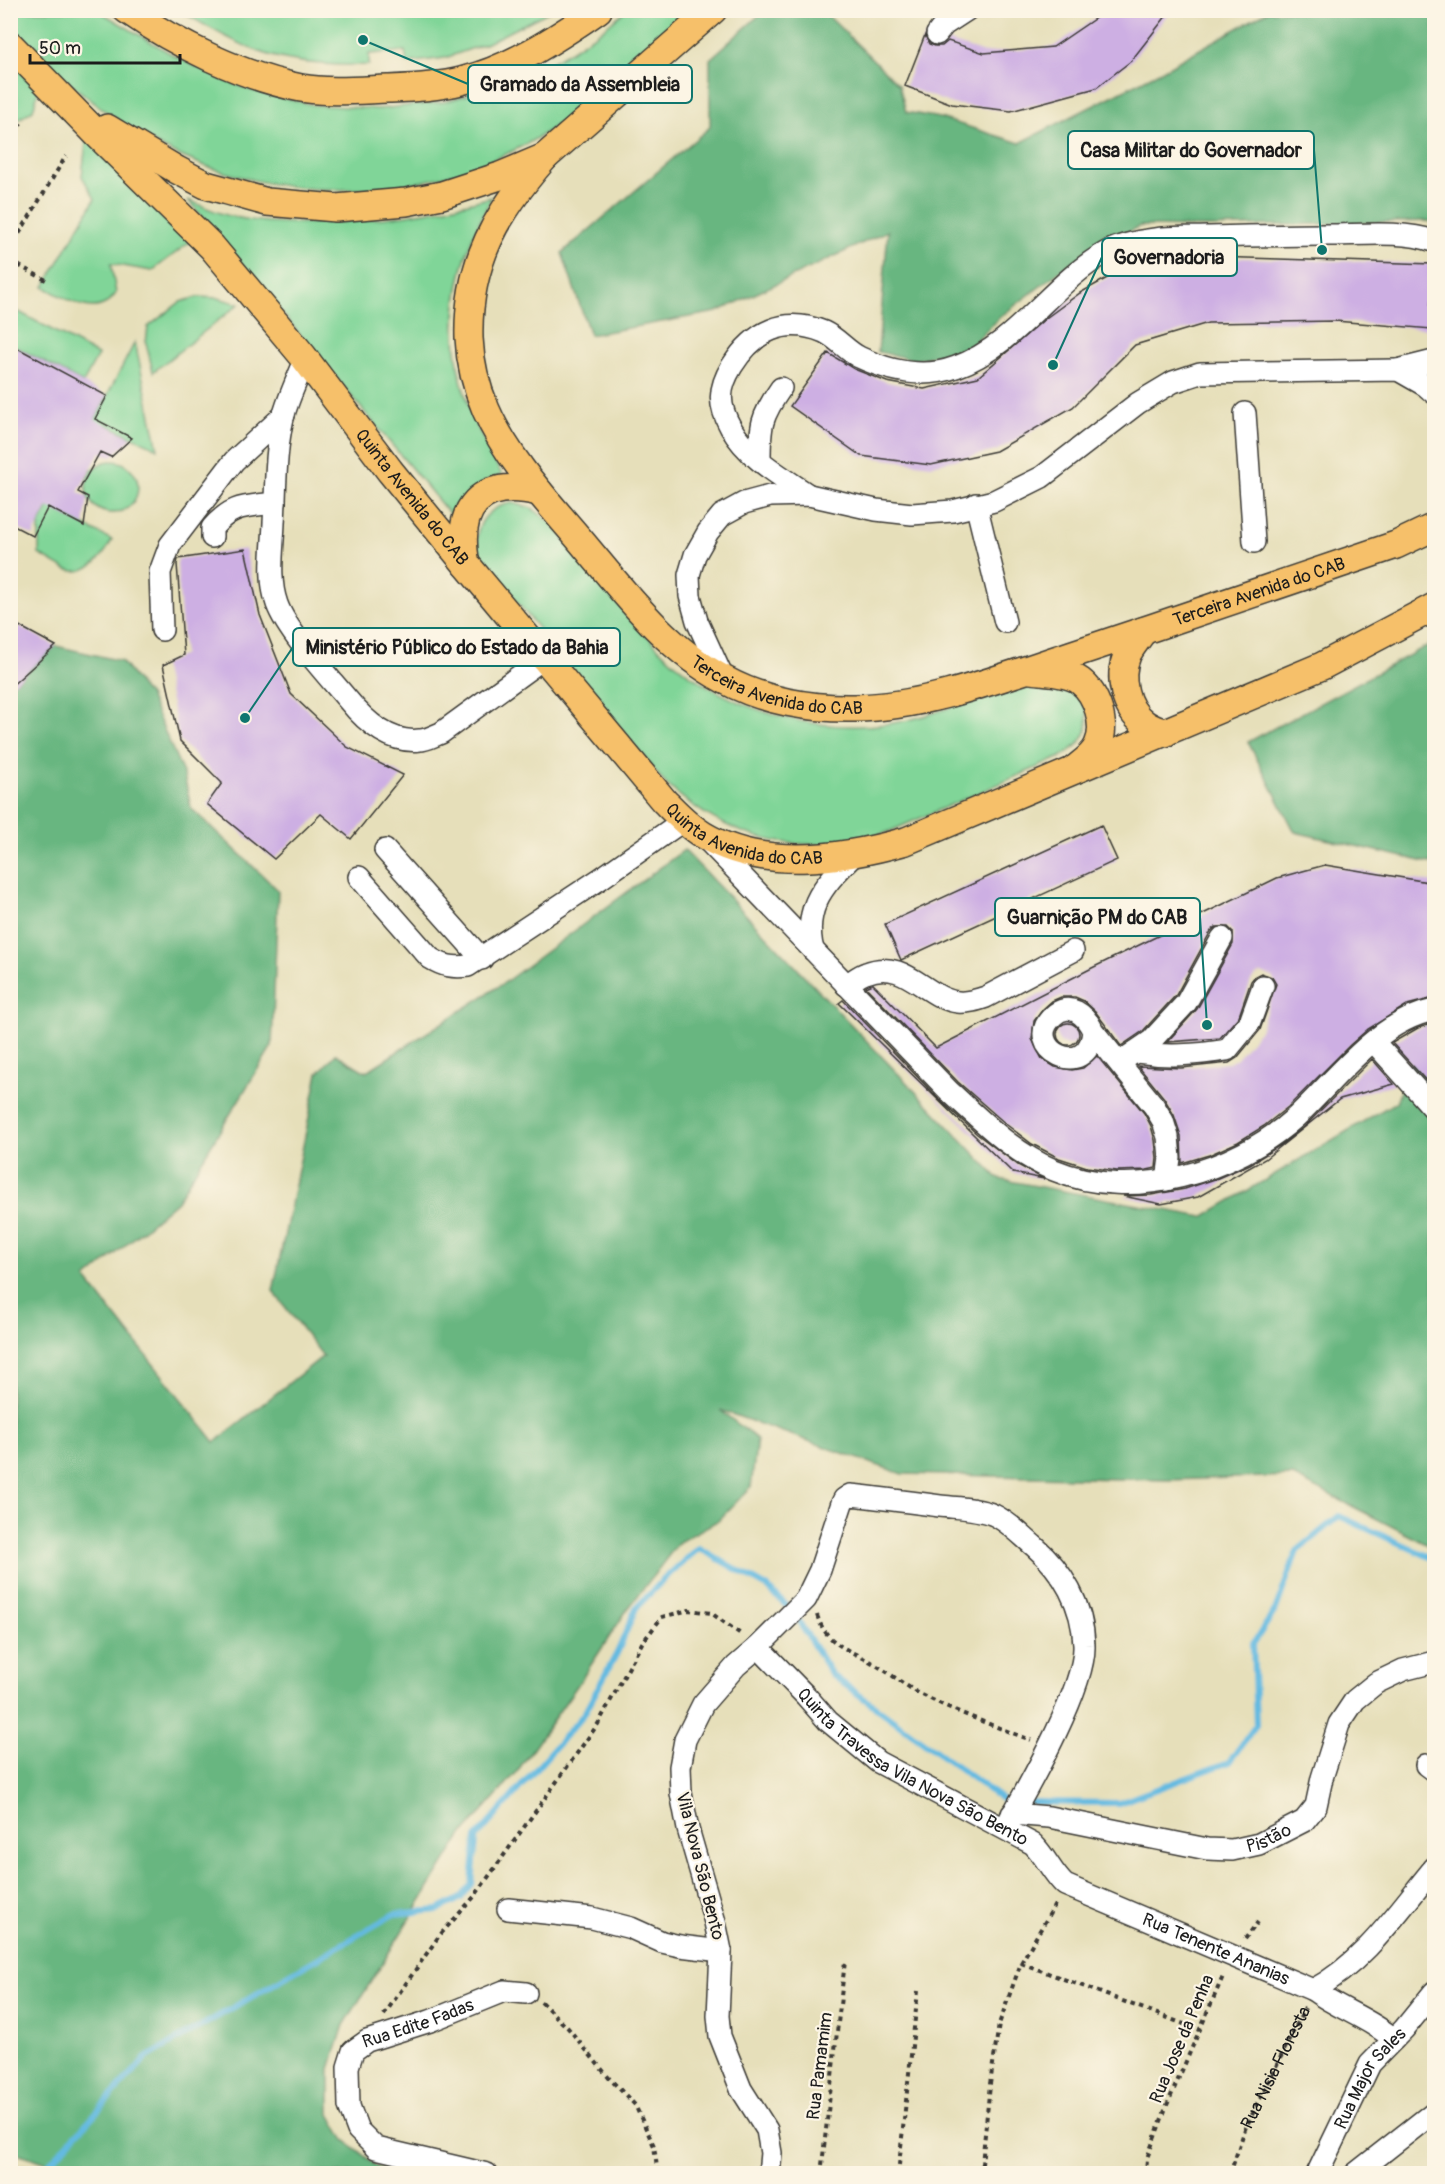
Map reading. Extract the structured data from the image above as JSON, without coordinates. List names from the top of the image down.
{
  "streets": {
    "main road": ["Quinta Avenida do CAB", "Terceira Avenida do CAB"],
    "street": [
      "Quinta Travessa Vila Nova São Bento",
      "Pistão",
      "Vila Nova São Bento",
      "Rua Tenente Ananias",
      "Rua Edite Fadas",
      "Rua Nisia Floresta",
      "Rua Major Sales"
    ],
    "path": ["Rua Jose da Penha", "Rua Pamamim"]
  },
  "crossings": [
    ["Quinta Travessa Vila Nova São Bento", "Pistão"],
    ["Quinta Travessa Vila Nova São Bento", "Vila Nova São Bento"],
    ["Quinta Travessa Vila Nova São Bento", "Rua Tenente Ananias"],
    ["Rua Tenente Ananias", "Rua Jose da Penha"],
    ["Rua Tenente Ananias", "Rua Nisia Floresta"],
    ["Rua Tenente Ananias", "Rua Major Sales"]
  ],
  "places": [
    "Gramado da Assembleia",
    "Casa Militar do Governador",
    "Governadoria",
    "Ministério Público do Estado da Bahia",
    "Guarnição PM do CAB"
  ],
  "scale_bar": "50 m"
}
